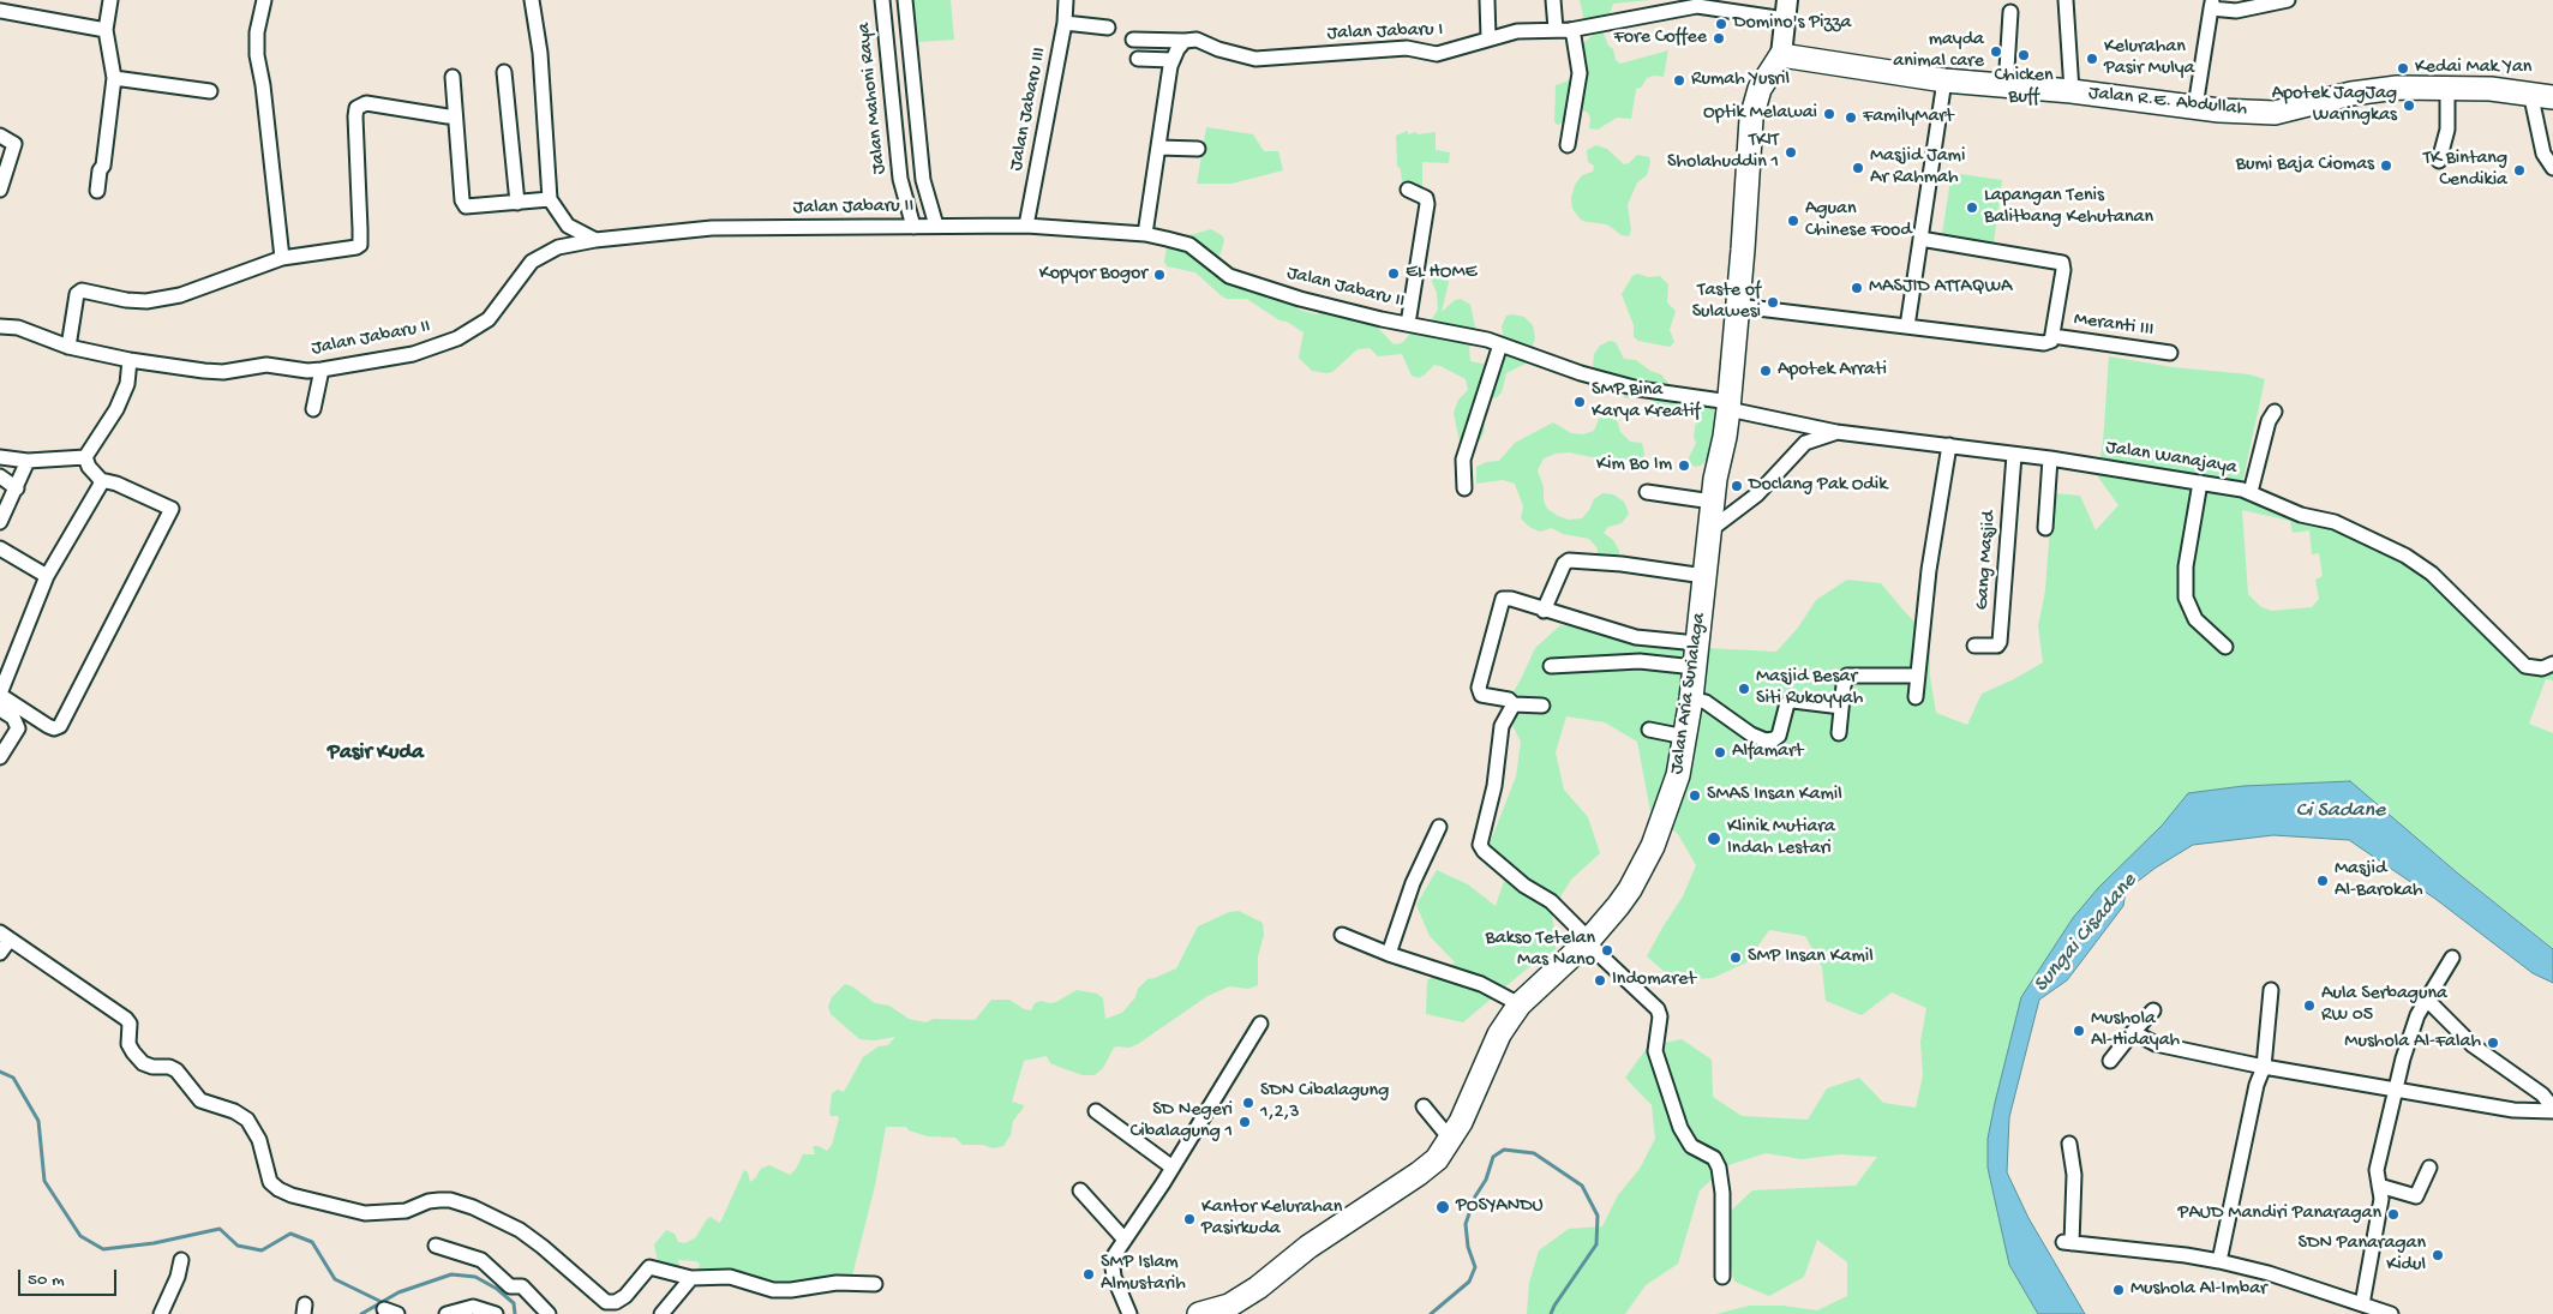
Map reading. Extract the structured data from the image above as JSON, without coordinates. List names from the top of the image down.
{
  "streets": {
    "main road": ["Jalan R.E. Abdullah", "Jalan Aria Surialaga"],
    "street": [
      "Jalan Jabaru I",
      "Jalan Mahoni Raya",
      "Jalan Jabaru III",
      "Jalan Jabaru II",
      "Meranti III",
      "Jalan Wanajaya",
      "Gang Masjid"
    ]
  },
  "crossings": [
    ["Jalan Mahoni Raya", "Jalan Jabaru II"],
    ["Jalan R.E. Abdullah", "Jalan Aria Surialaga"],
    ["Jalan Jabaru III", "Jalan Jabaru II"],
    ["Jalan Jabaru II", "Jalan Wanajaya"],
    ["Jalan Jabaru II", "Jalan Aria Surialaga"],
    ["Meranti III", "Jalan Aria Surialaga"],
    ["Jalan Wanajaya", "Gang Masjid"],
    ["Jalan Wanajaya", "Jalan Aria Surialaga"]
  ],
  "districts": ["Pasir Kuda"],
  "water": ["Ci Sadane", "Sungai Cisadane"],
  "places": [
    "Domino's Pizza",
    "Fore Coffee",
    "mayda animal care",
    "Chicken Buff",
    "Kelurahan Pasir Mulya",
    "Kedai Mak Yan",
    "Rumah Yusril",
    "Apotek JagJag Waringkas",
    "Optik Melawai",
    "FamilyMart",
    "TKIT Sholahuddin 1",
    "Bumi Baja Ciomas",
    "Masjid Jami Ar Rahmah",
    "TK Bintang Cendikia",
    "Lapangan Tenis Balitbang Kehutanan",
    "Aguan Chinese Food",
    "EL HOME",
    "Kopyor Bogor",
    "MASJID ATTAQWA",
    "Taste of Sulawesi",
    "Apotek Arrati",
    "SMP Bina Karya Kreatif",
    "Kim Bo Im",
    "Doclang Pak Odik",
    "Masjid Besar Siti Rukoyyah",
    "Alfamart",
    "SMAS Insan Kamil",
    "Klinik Mutiara Indah Lestari",
    "Masjid Al-Barokah",
    "Bakso Tetelan Mas Nano",
    "SMP Insan Kamil",
    "Indomaret",
    "Aula Serbaguna RW 05",
    "Mushola Al-Hidayah",
    "Mushola Al-Falah",
    "SDN Cibalagung 1,2,3",
    "SD Negeri Cibalagung 1",
    "POSYANDU",
    "PAUD Mandiri Panaragan",
    "Kantor Kelurahan Pasirkuda",
    "SDN Panaragan Kidul",
    "SMP Islam Almustarih",
    "Mushola Al-Imbar"
  ],
  "scale_bar": "50 m"
}
